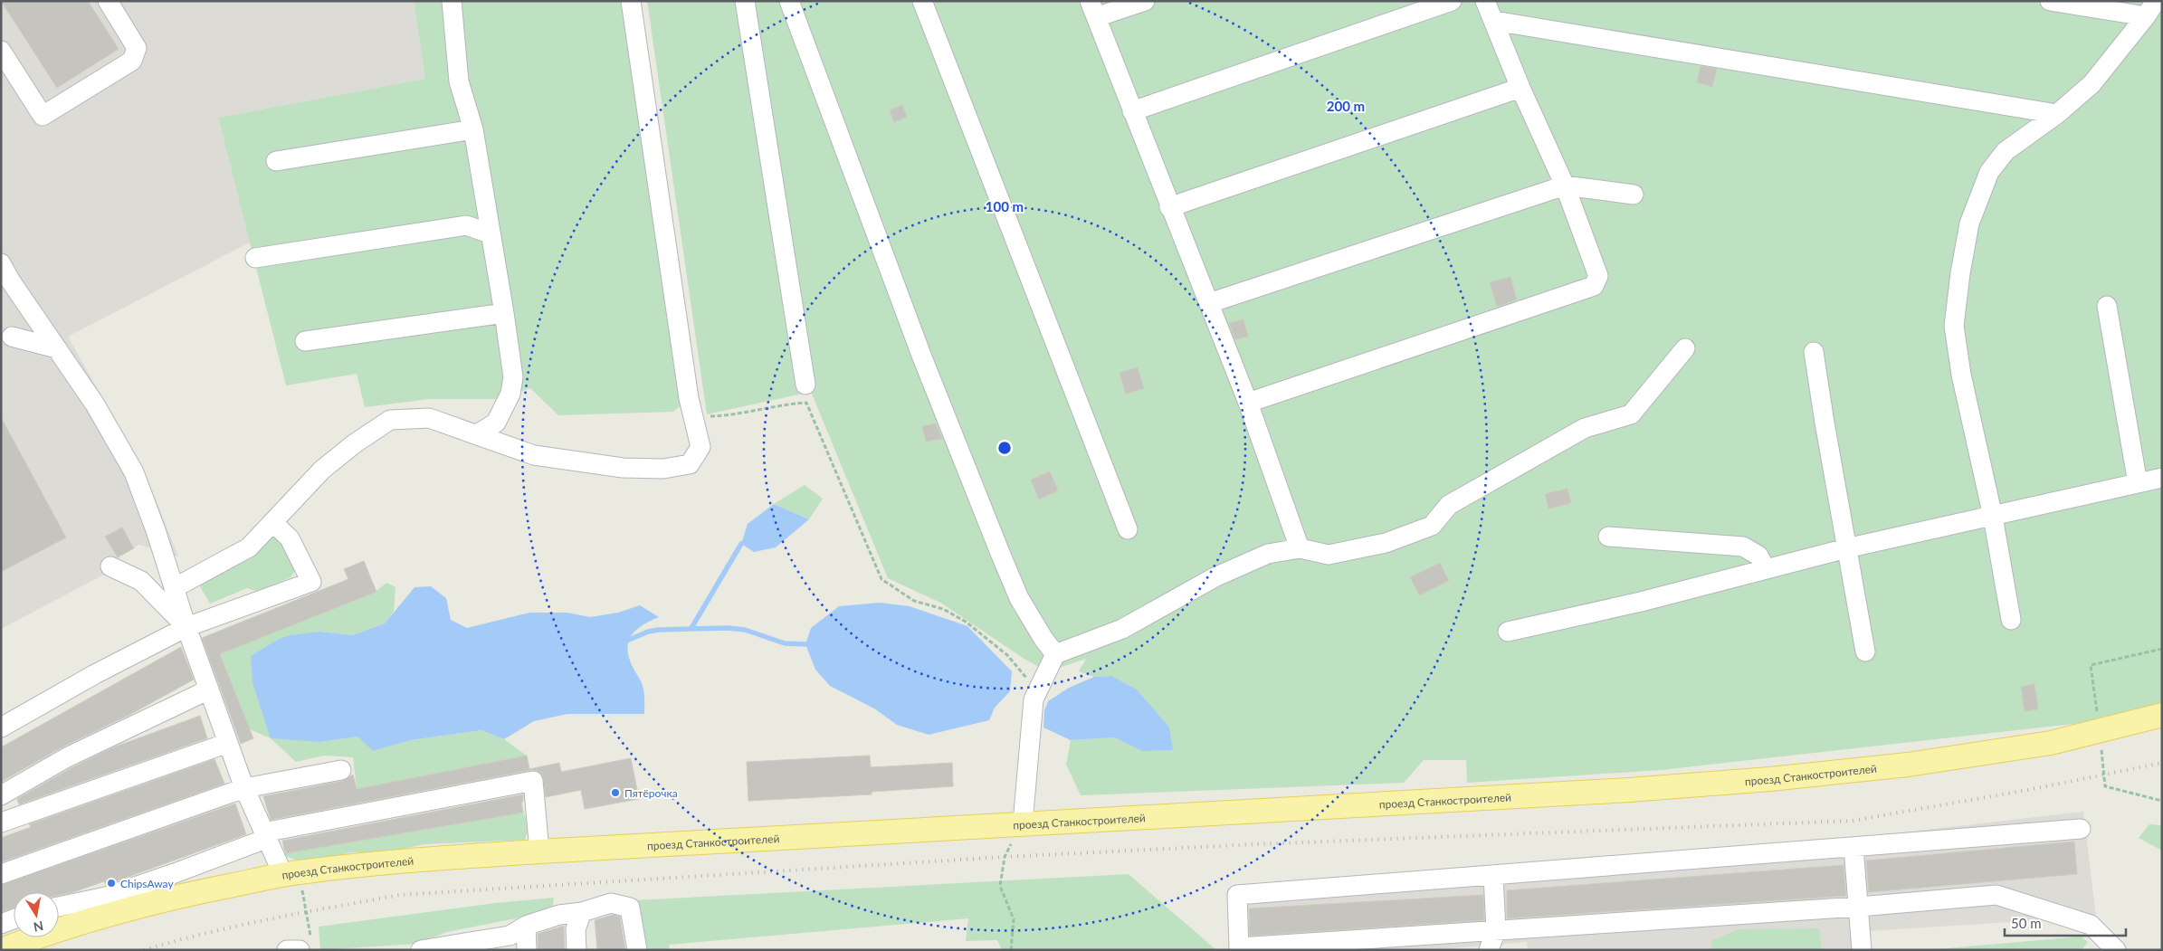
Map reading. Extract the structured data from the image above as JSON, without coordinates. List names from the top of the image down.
{
  "streets": {
    "main road": ["проезд Станкостроителей"]
  },
  "places": ["Пятёрочка", "ChipsAway"],
  "scale_bar": "50 m",
  "north": "bottom",
  "rings": ["200 m", "100 m"]
}
